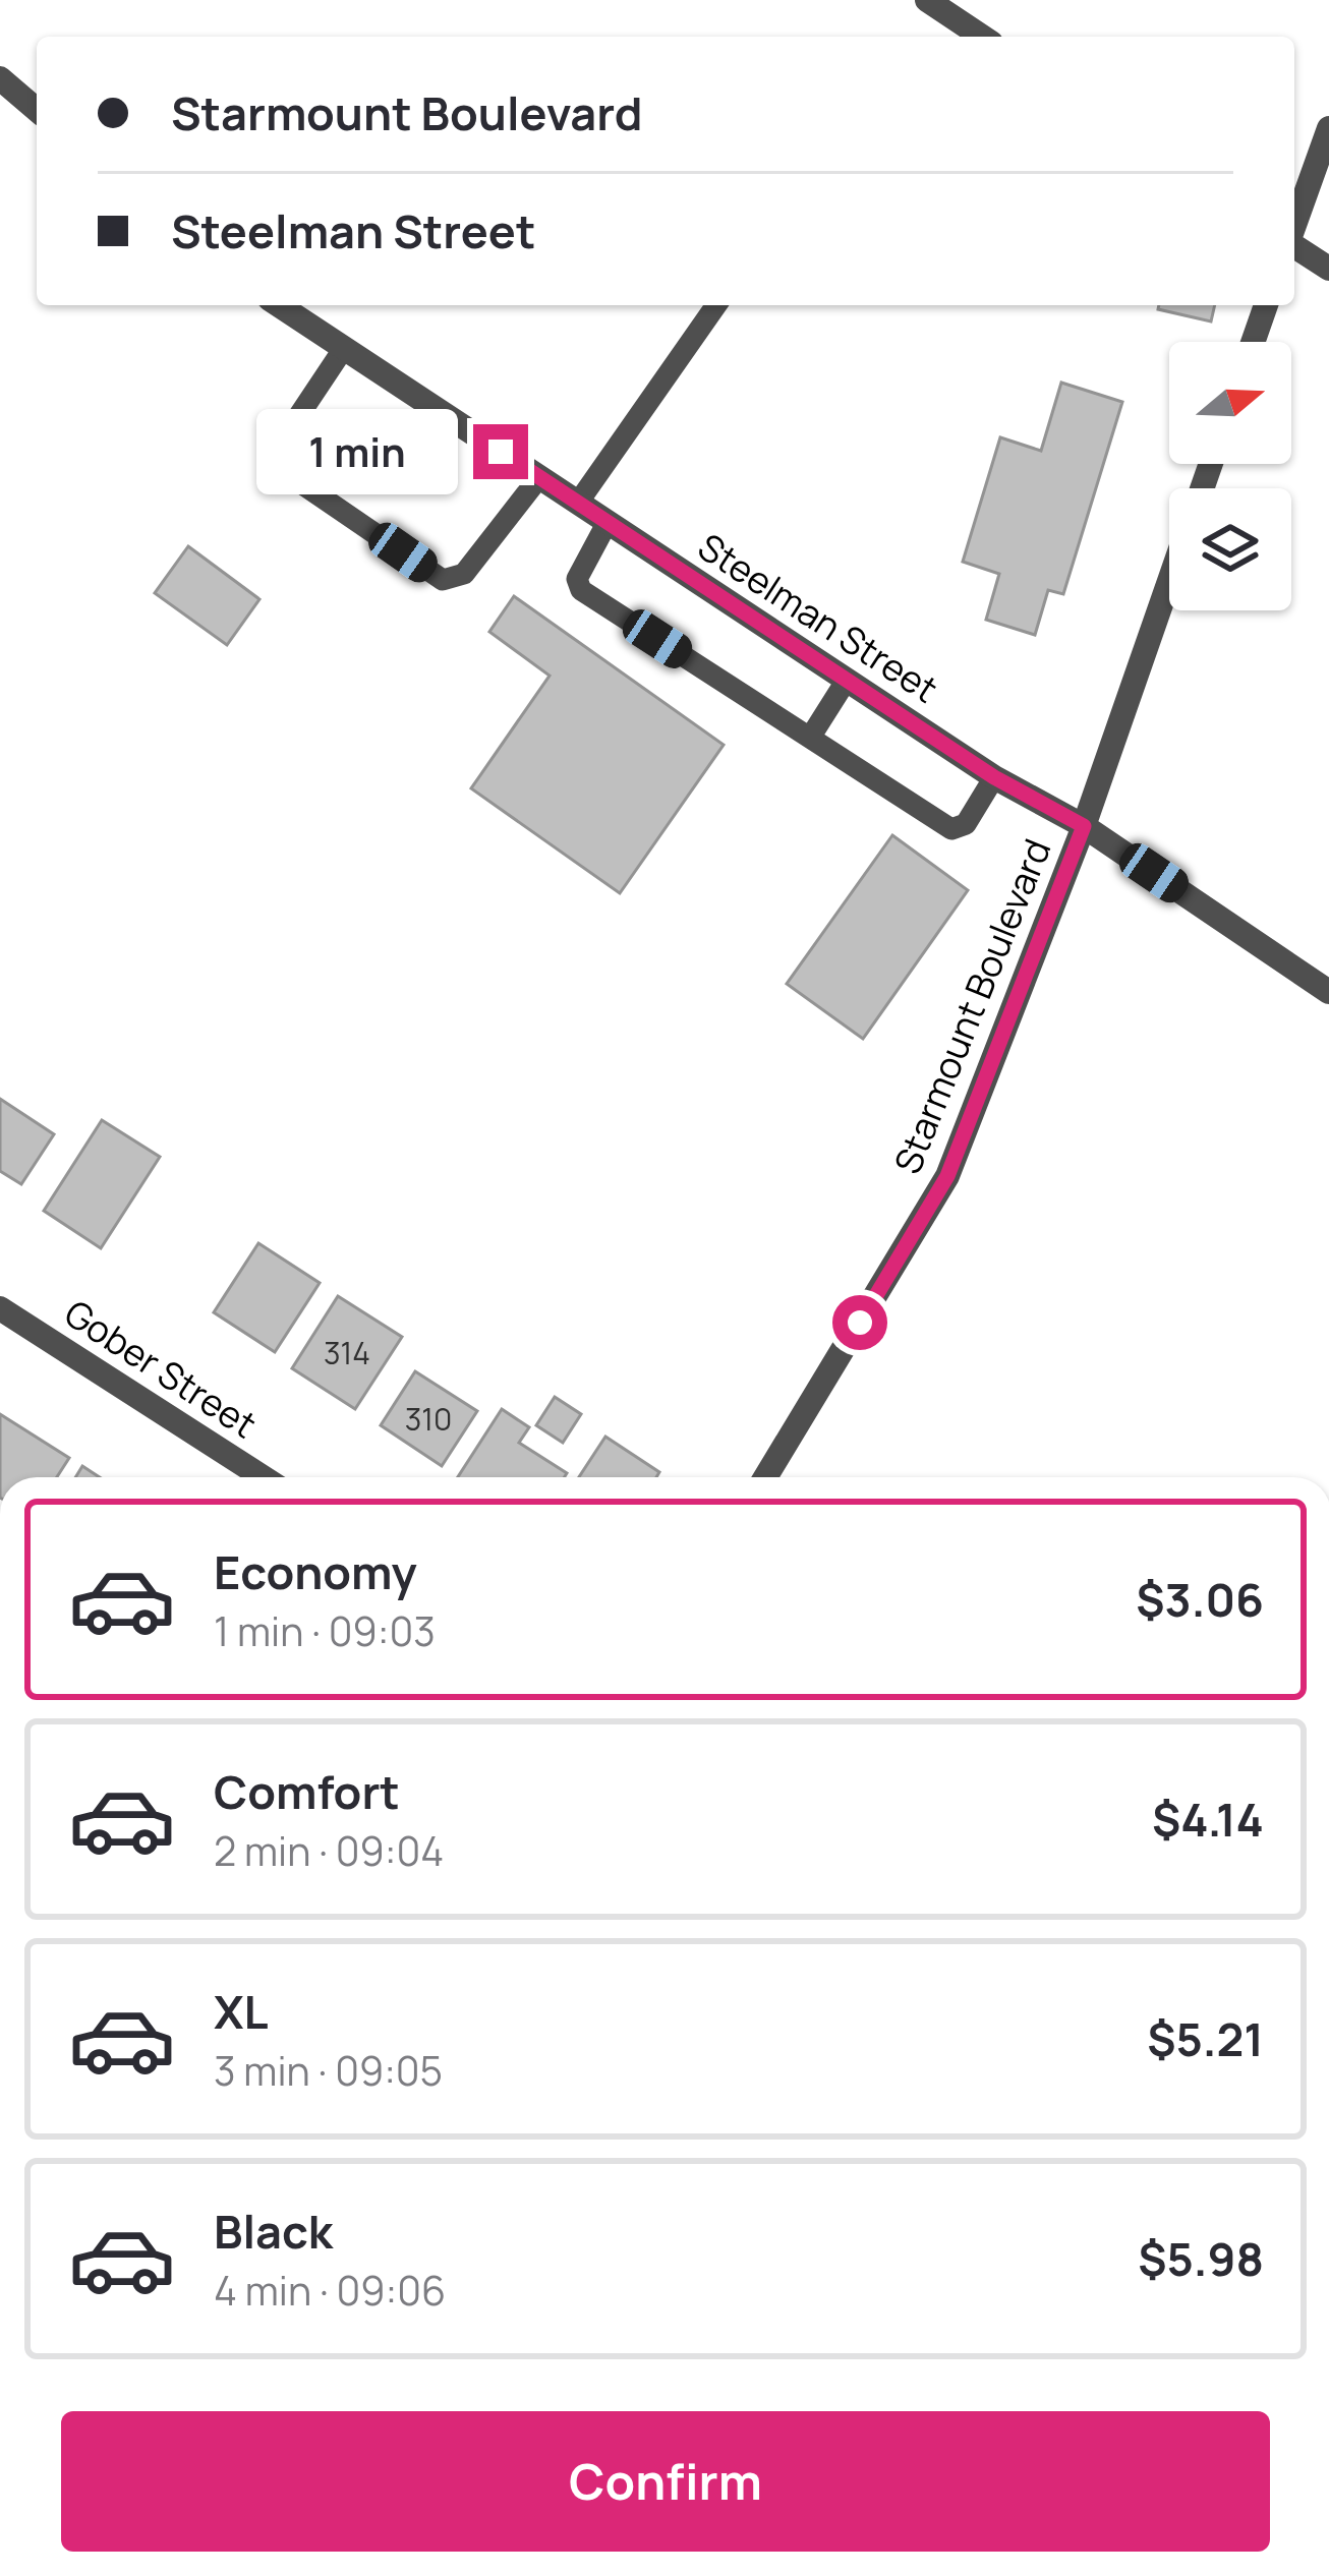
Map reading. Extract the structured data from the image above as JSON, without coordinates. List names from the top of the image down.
{
  "streets": {
    "street": ["Steelman Street", "Starmount Boulevard", "Gober Street"]
  },
  "crossings": [
    ["Steelman Street", "Starmount Boulevard"]
  ],
  "house_numbers": ["314", "310"],
  "north": "right",
  "page": {
    "banner": ["Starmount Boulevard", "Steelman Street"],
    "bubble": "1 min",
    "list": [
      {
        "name": "Economy",
        "note": "1 min · 09:03",
        "value": "$3.06"
      },
      {
        "name": "Comfort",
        "note": "2 min · 09:04",
        "value": "$4.14"
      },
      {
        "name": "XL",
        "note": "3 min · 09:05",
        "value": "$5.21"
      },
      {
        "name": "Black",
        "note": "4 min · 09:06",
        "value": "$5.98"
      }
    ],
    "buttons": "Confirm"
  }
}
